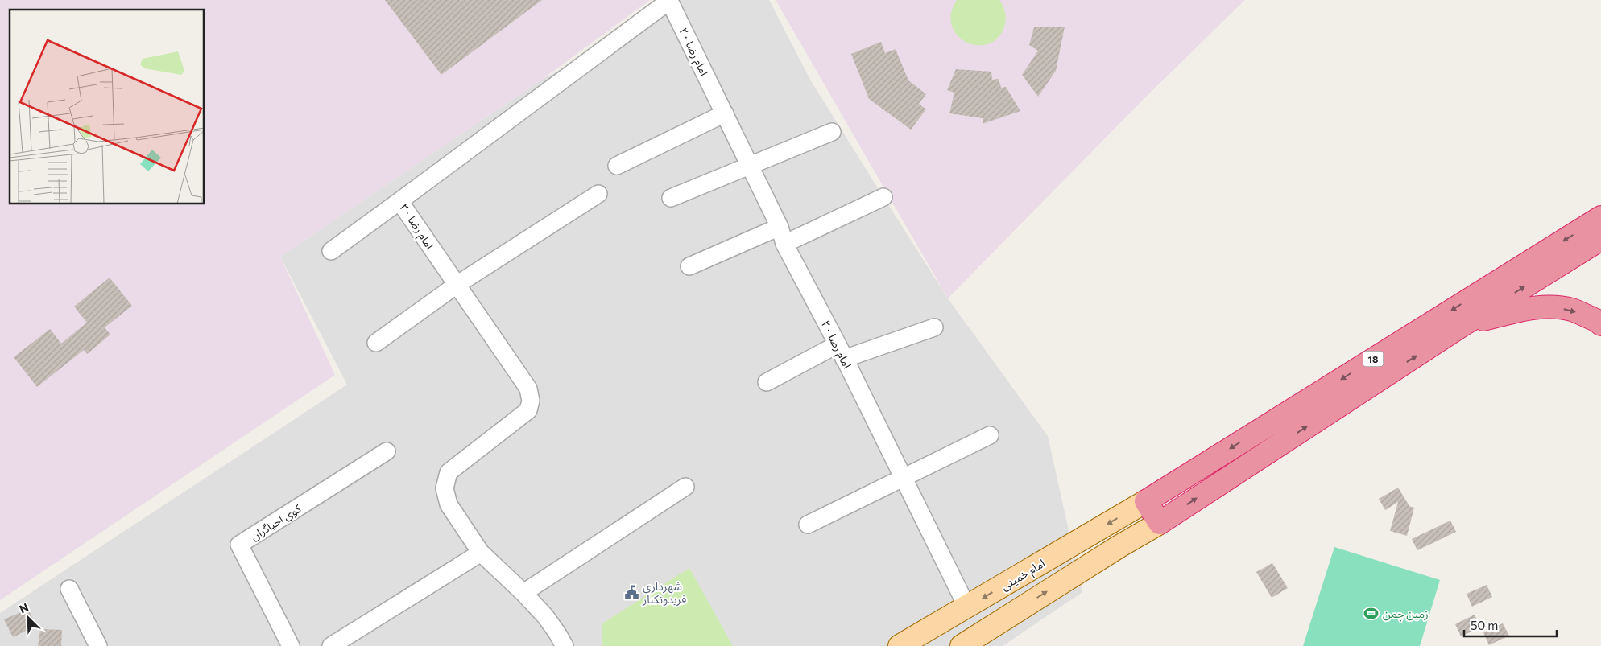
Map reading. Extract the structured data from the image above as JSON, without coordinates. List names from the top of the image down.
{
  "streets": {
    "highway": ["18"],
    "main road": ["امام خمینی"],
    "street": ["امام رضا ۲۰", "کوی احیاگران"]
  },
  "crossings": [
    ["امام رضا ۲۰", "امام خمینی"],
    ["18", "امام خمینی"]
  ],
  "places": {
    "public building": ["شهرداری فریدونکنار"],
    "sports": ["زمین چمن"]
  },
  "scale_bar": "50 m",
  "north": "top left"
}
